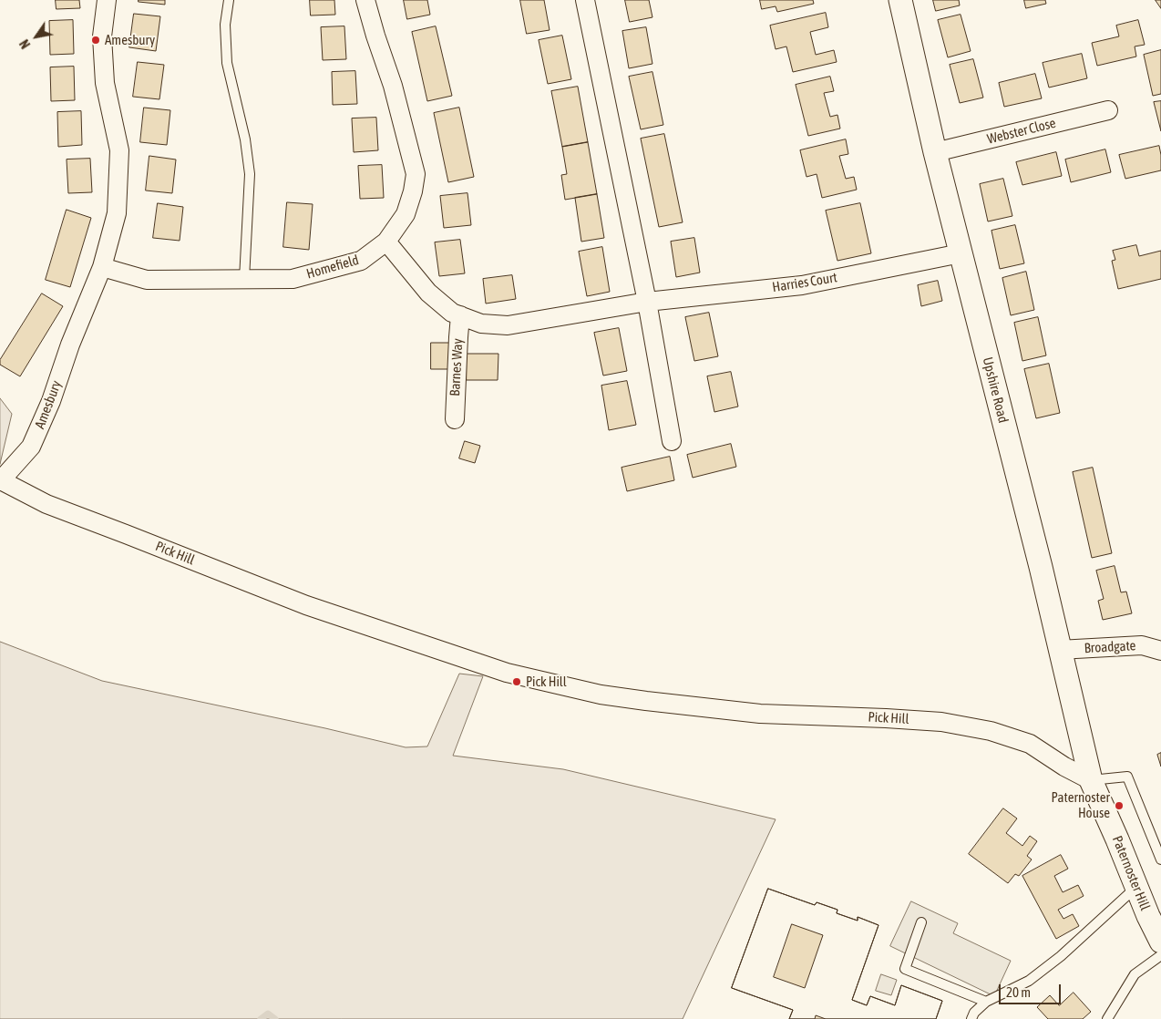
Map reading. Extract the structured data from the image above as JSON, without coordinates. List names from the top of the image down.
{
  "streets": {
    "street": [
      "Webster Close",
      "Homefield",
      "Harries Court",
      "Barnes Way",
      "Upshire Road",
      "Amesbury",
      "Pick Hill",
      "Broadgate",
      "Paternoster Hill"
    ]
  },
  "crossings": [
    ["Webster Close", "Upshire Road"],
    ["Homefield", "Harries Court"],
    ["Homefield", "Amesbury"],
    ["Harries Court", "Barnes Way"],
    ["Harries Court", "Upshire Road"],
    ["Upshire Road", "Pick Hill"],
    ["Upshire Road", "Broadgate"],
    ["Upshire Road", "Paternoster Hill"],
    ["Amesbury", "Pick Hill"],
    ["Pick Hill", "Paternoster Hill"]
  ],
  "places": ["Amesbury", "Pick Hill", "Paternoster House"],
  "scale_bar": "20 m",
  "north": "bottom left"
}
